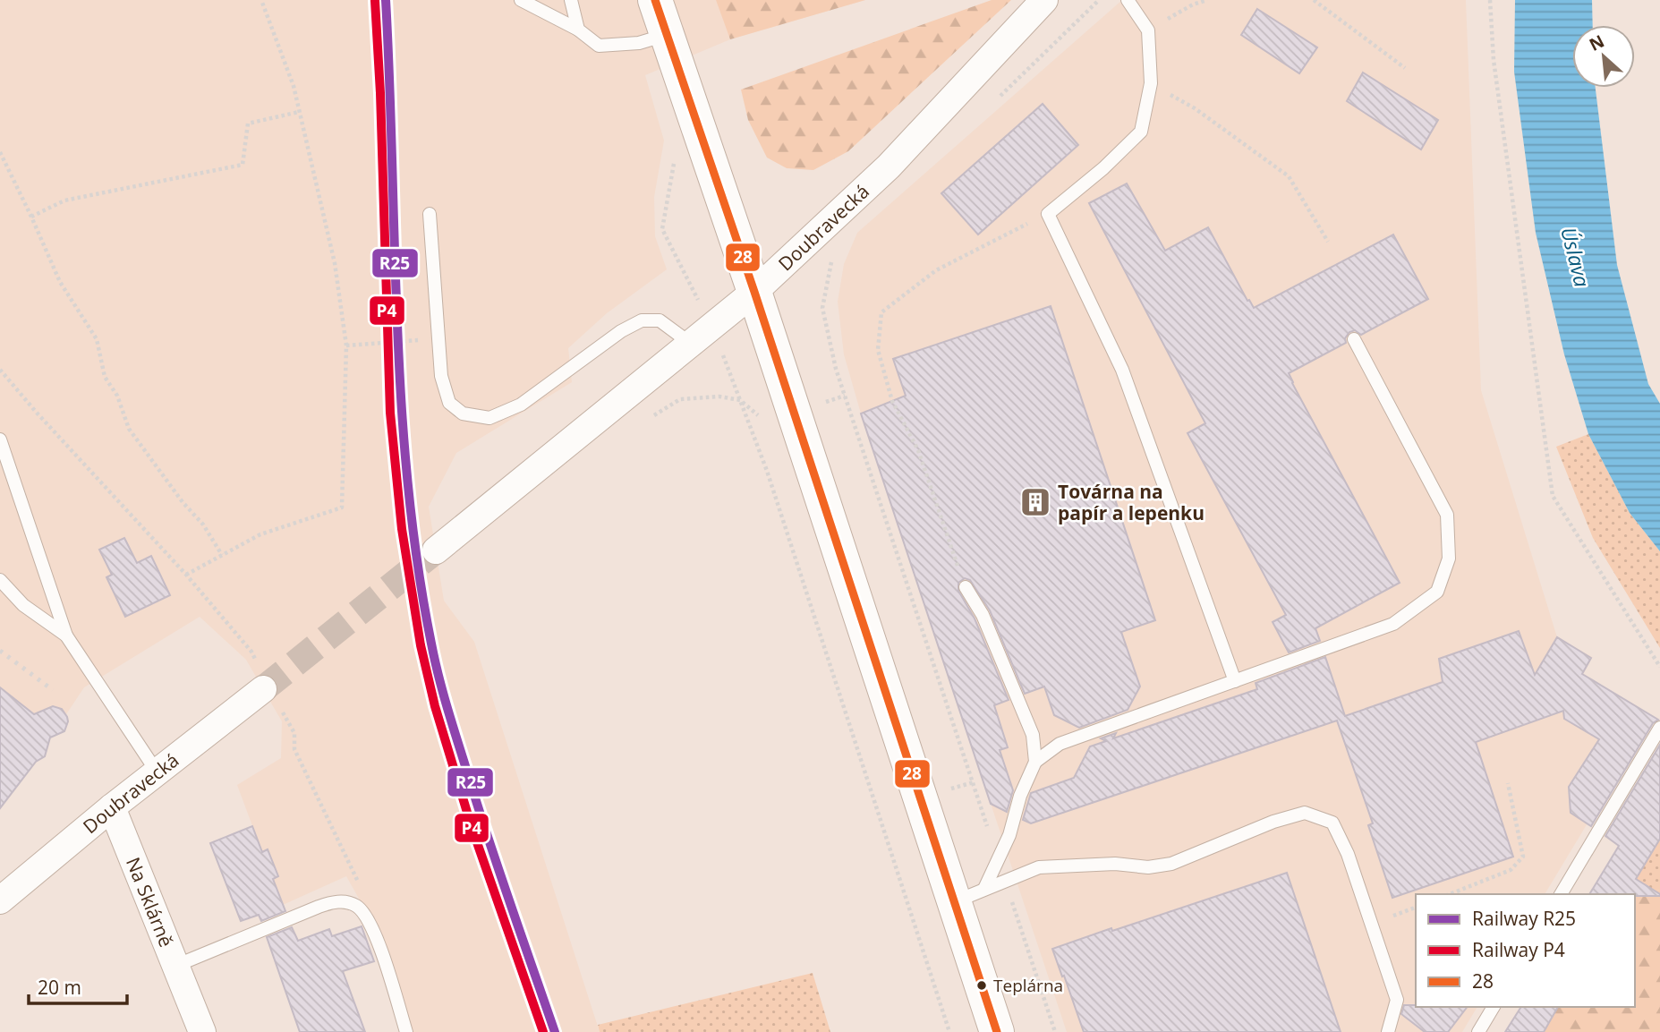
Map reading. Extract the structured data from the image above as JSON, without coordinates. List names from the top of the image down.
{
  "streets": {
    "street": ["Doubravecká", "Na Sklárně"]
  },
  "crossings": [
    ["Doubravecká", "Na Sklárně"]
  ],
  "water": ["Úslava"],
  "places": {
    "building": ["Továrna na papír a lepenku"],
    "other": ["Teplárna"]
  },
  "lines": ["rail line R25", "transit line 28", "rail line P4"],
  "legend": ["Railway R25", "Railway P4", "28"],
  "scale_bar": "20 m",
  "north": "top left"
}
